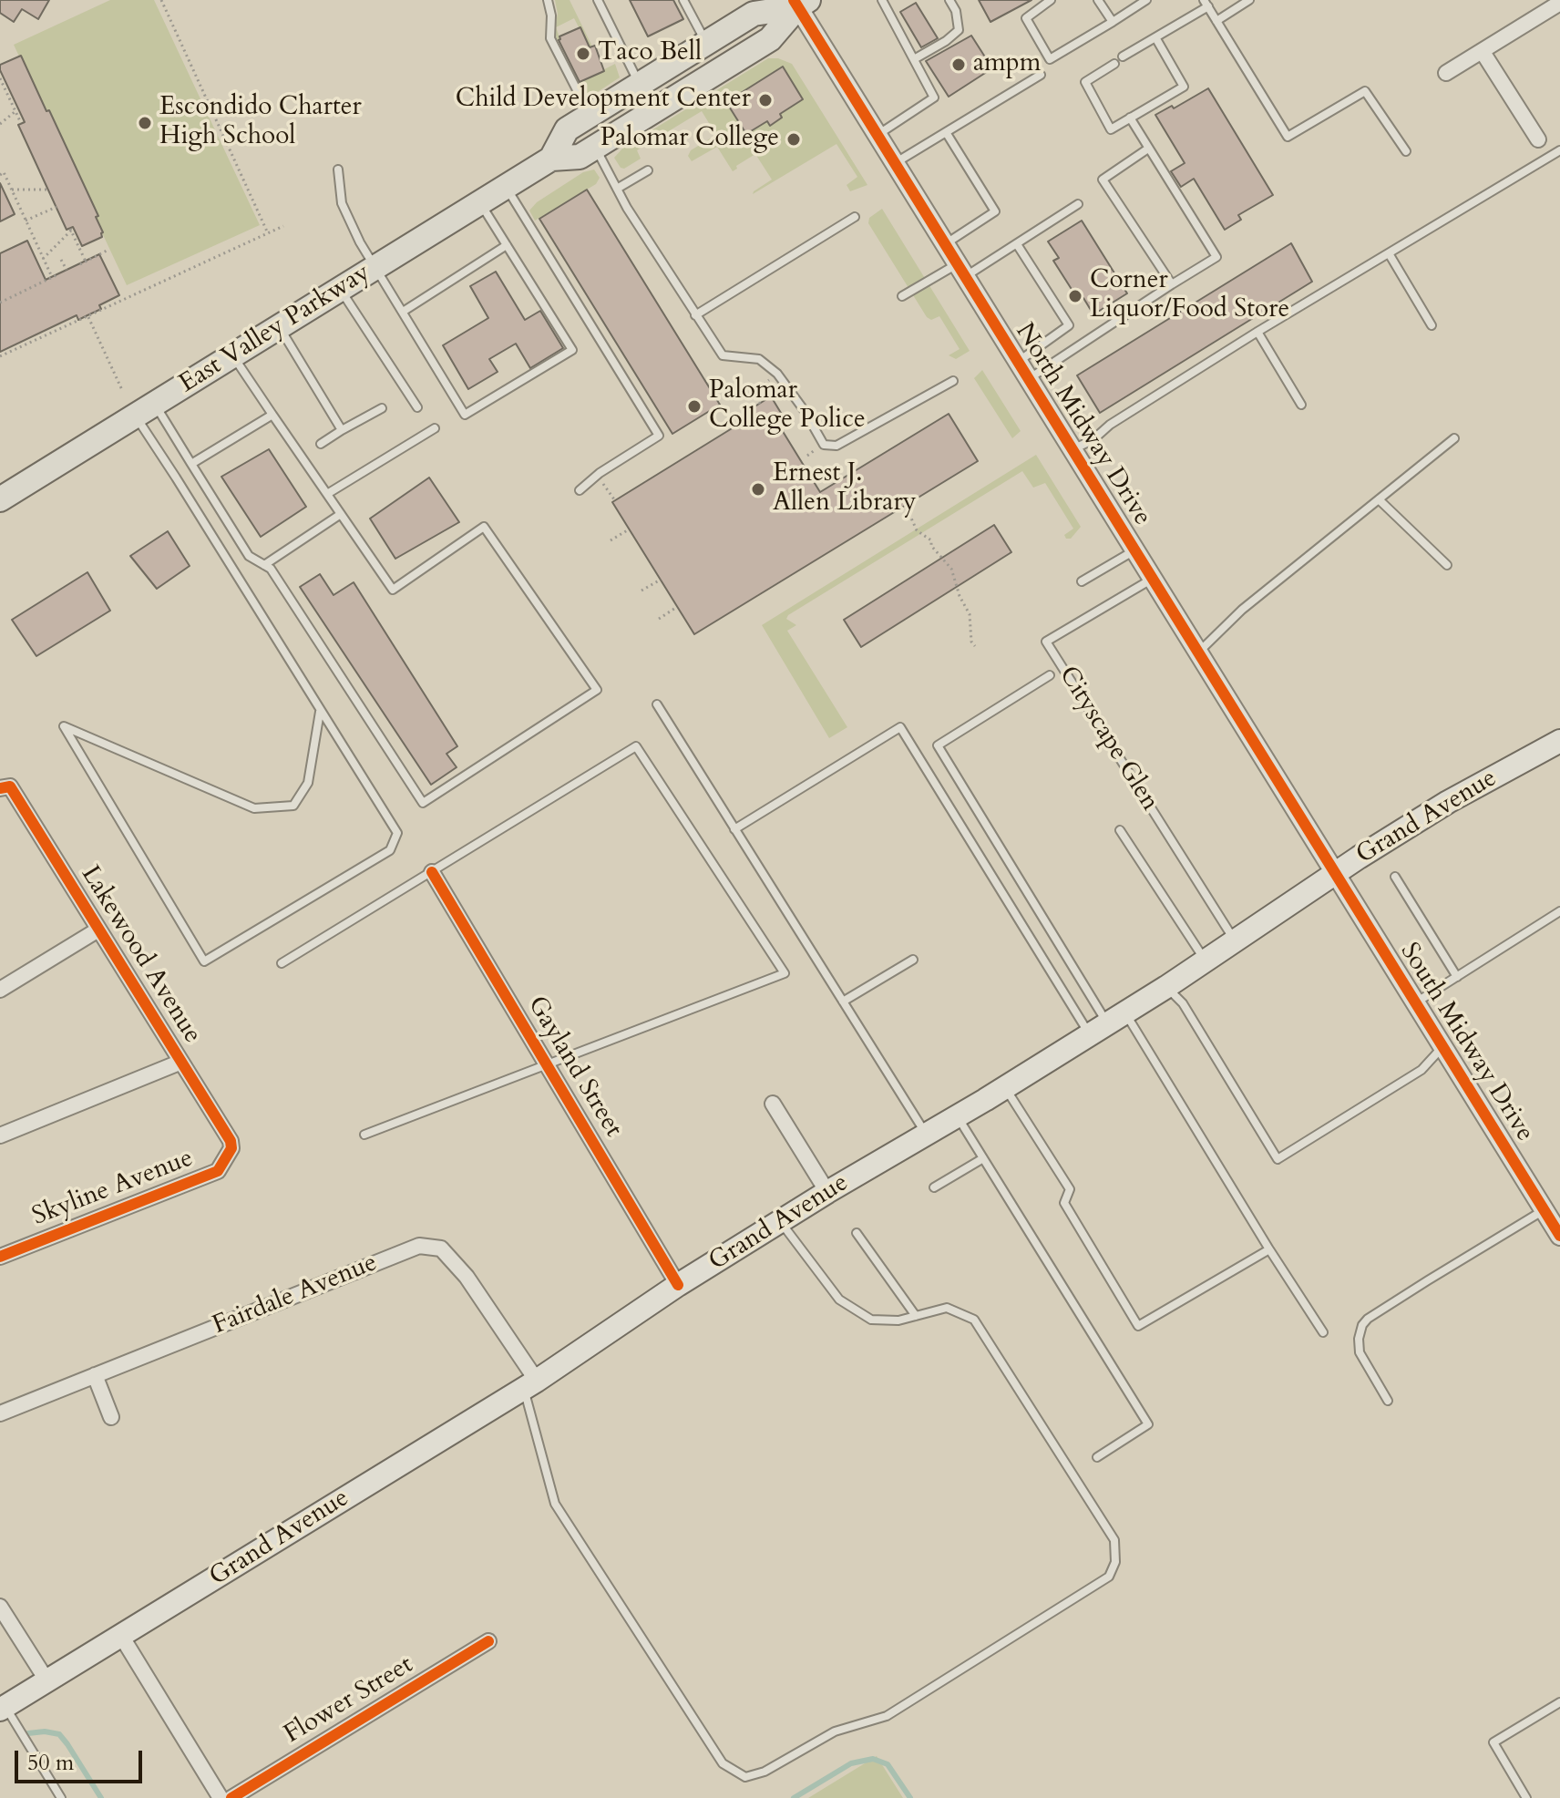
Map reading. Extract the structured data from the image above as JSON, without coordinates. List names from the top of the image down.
{
  "streets": {
    "main road": ["East Valley Parkway", "Grand Avenue"],
    "street": [
      "North Midway Drive",
      "Lakewood Avenue",
      "South Midway Drive",
      "Gayland Street",
      "Skyline Avenue",
      "Fairdale Avenue",
      "Flower Street"
    ],
    "lane": ["Cityscape Glen"]
  },
  "crossings": [
    ["East Valley Parkway", "North Midway Drive"],
    ["North Midway Drive", "Cityscape Glen"],
    ["North Midway Drive", "Grand Avenue"],
    ["North Midway Drive", "South Midway Drive"],
    ["Cityscape Glen", "Grand Avenue"],
    ["Grand Avenue", "South Midway Drive"],
    ["Grand Avenue", "Gayland Street"],
    ["Grand Avenue", "Fairdale Avenue"],
    ["Lakewood Avenue", "Skyline Avenue"]
  ],
  "places": [
    "Taco Bell",
    "ampm",
    "Child Development Center",
    "Escondido Charter High School",
    "Palomar College",
    "Corner Liquor/Food Store",
    "Palomar College Police",
    "Ernest J. Allen Library"
  ],
  "scale_bar": "50 m"
}
